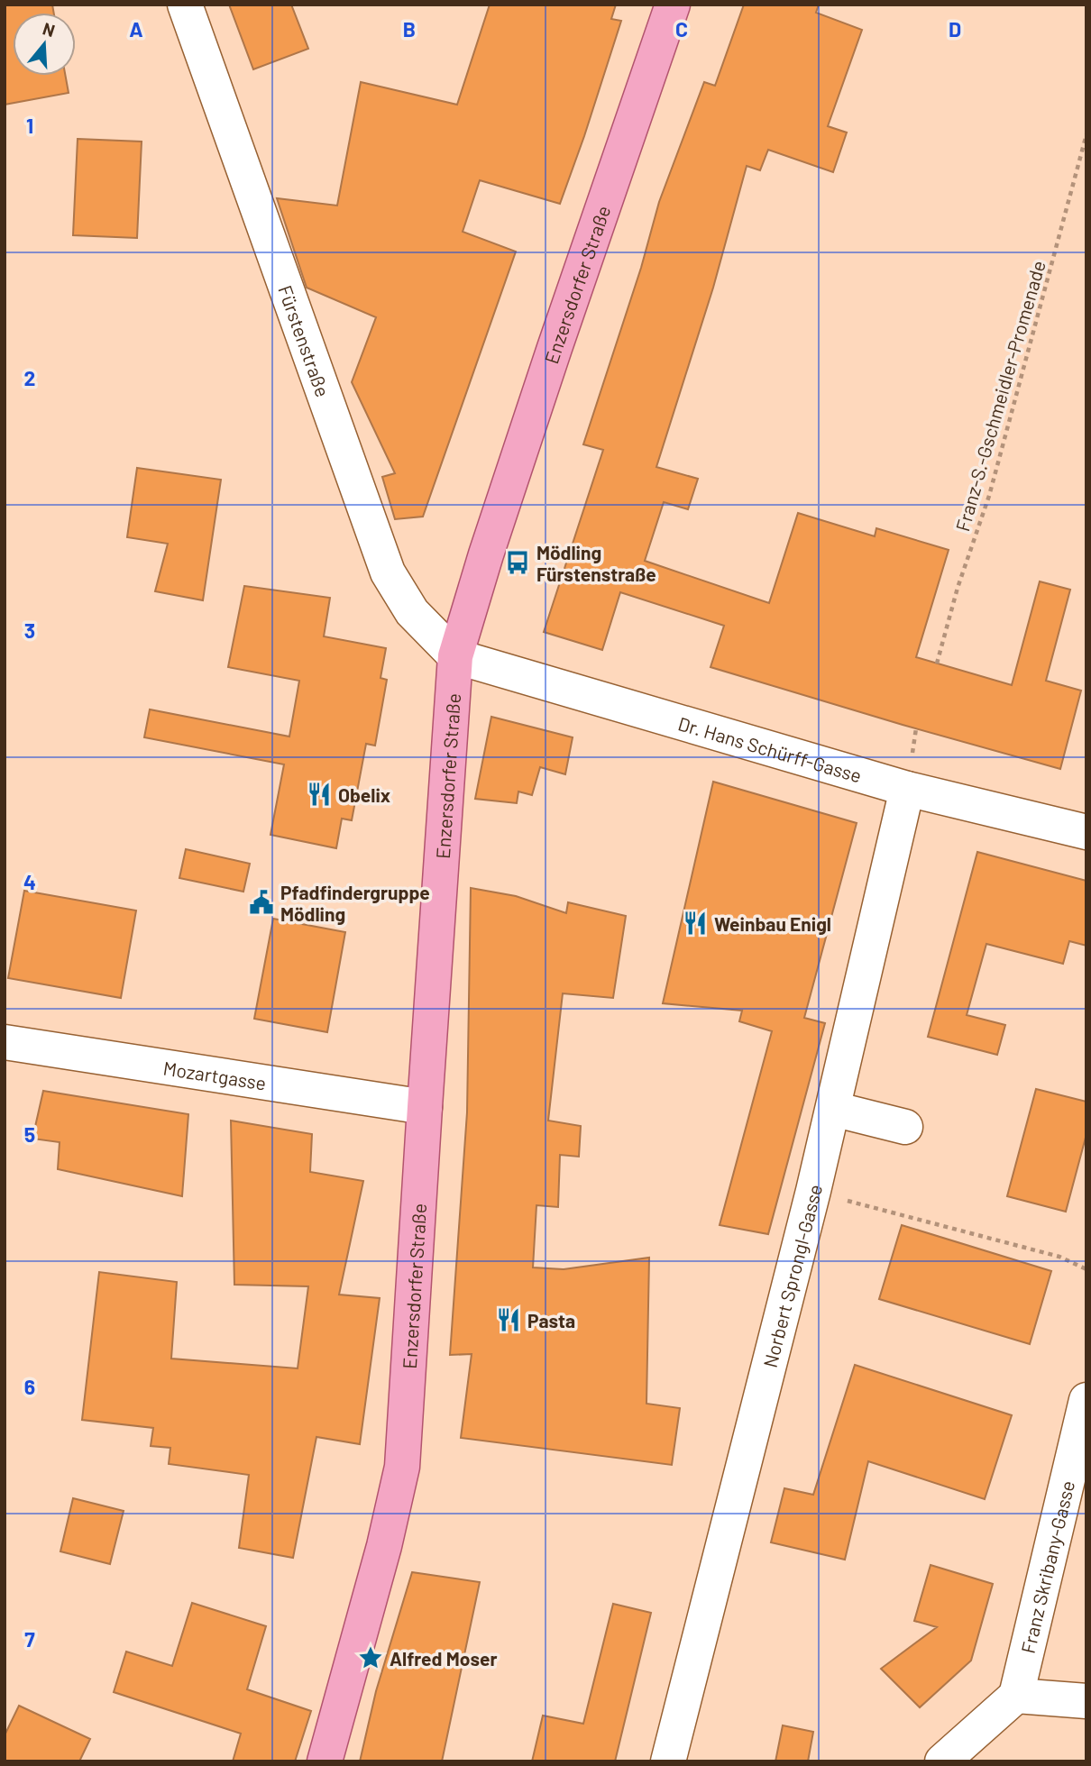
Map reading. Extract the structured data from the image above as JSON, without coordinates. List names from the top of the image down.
{
  "streets": {
    "main road": ["Enzersdorfer Straße"],
    "street": [
      "Fürstenstraße",
      "Dr. Hans Schürff-Gasse",
      "Mozartgasse",
      "Norbert Sprongl-Gasse",
      "Franz Skribany-Gasse"
    ],
    "path": ["Franz-S.-Gschmeidler-Promenade"]
  },
  "crossings": [
    ["Enzersdorfer Straße", "Fürstenstraße"],
    ["Enzersdorfer Straße", "Dr. Hans Schürff-Gasse"],
    ["Enzersdorfer Straße", "Mozartgasse"],
    ["Fürstenstraße", "Dr. Hans Schürff-Gasse"],
    ["Dr. Hans Schürff-Gasse", "Norbert Sprongl-Gasse"]
  ],
  "places": {
    "bus stop": ["Mödling Fürstenstraße"],
    "restaurant": ["Obelix", "Weinbau Enigl", "Pasta"],
    "public building": ["Pfadfindergruppe Mödling"],
    "place": ["Alfred Moser"]
  },
  "north": "top",
  "grid": {
    "columns": [
      "A",
      "B",
      "C",
      "D"
    ],
    "rows": [
      "1",
      "2",
      "3",
      "4",
      "5",
      "6",
      "7"
    ]
  }
}
